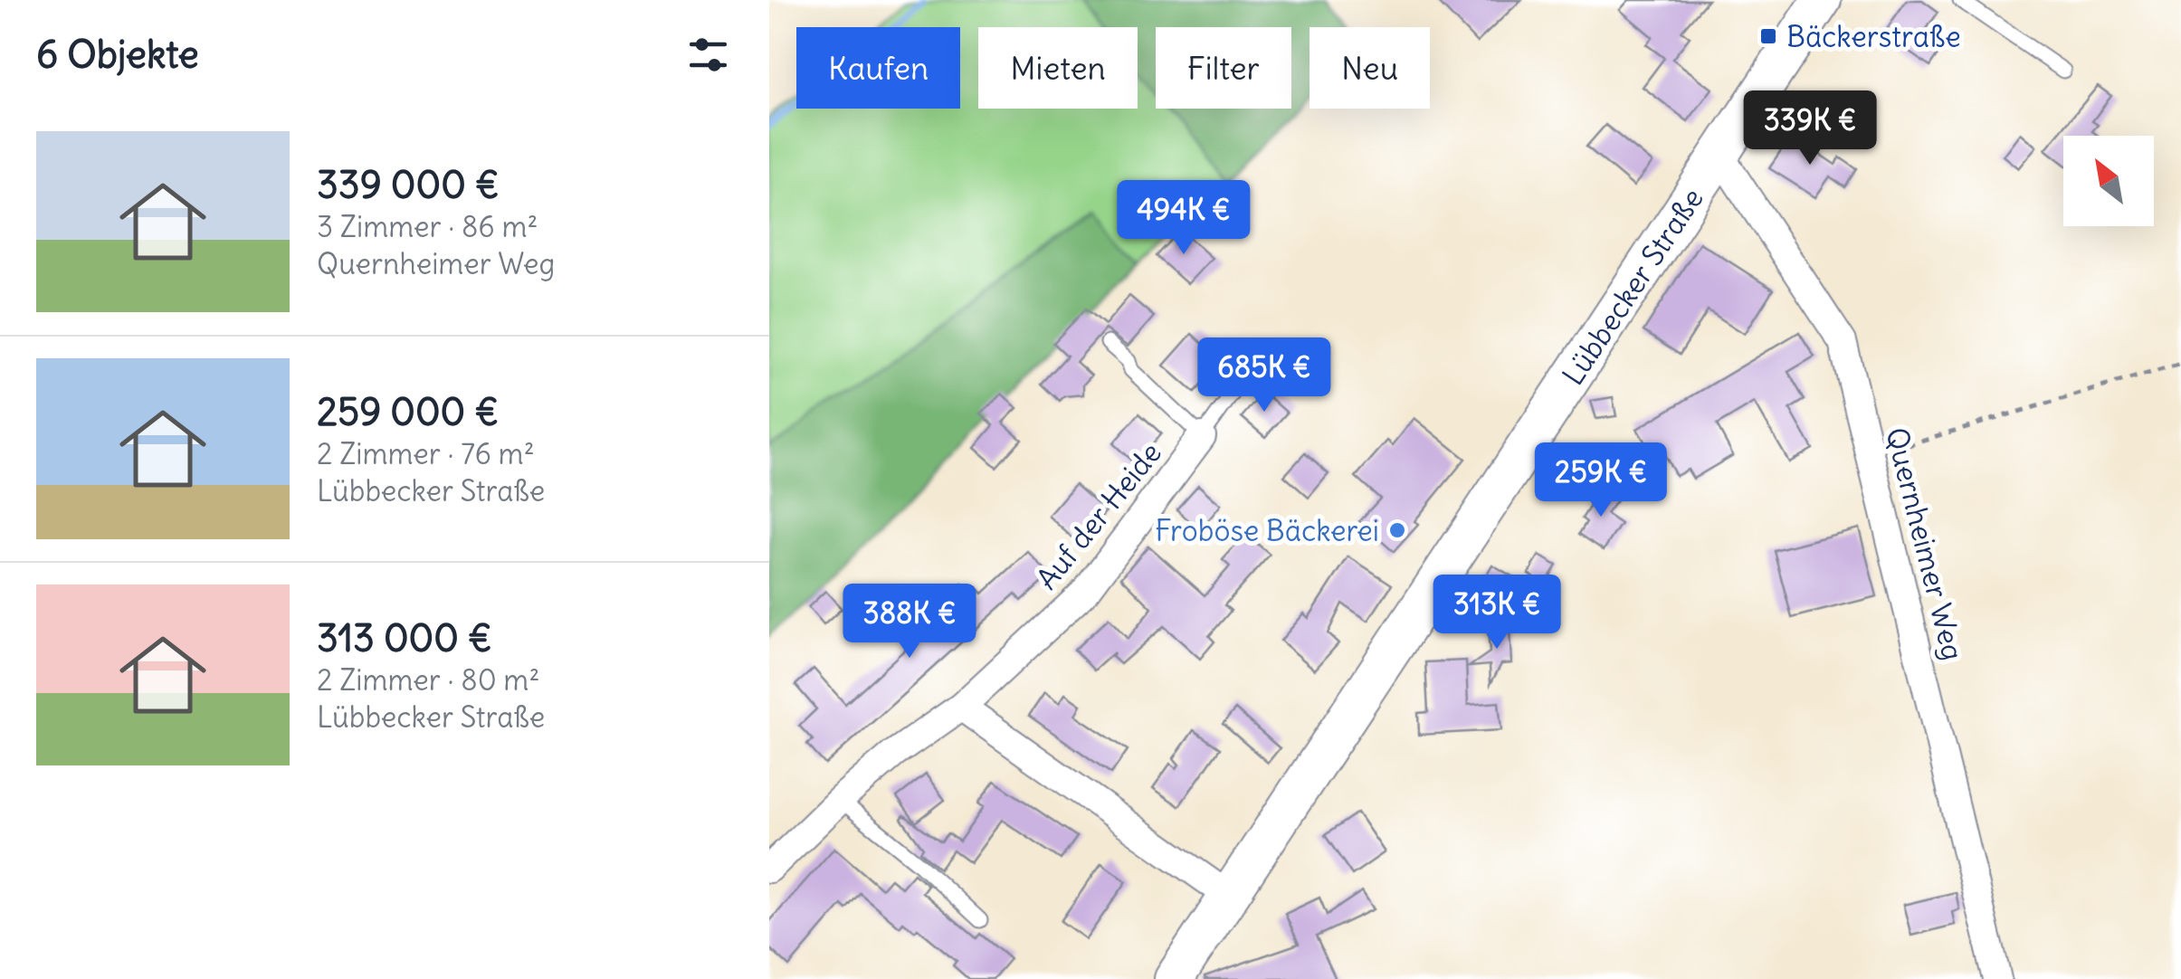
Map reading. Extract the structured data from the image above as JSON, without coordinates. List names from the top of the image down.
{
  "streets": {
    "main road": ["Lübbecker Straße"],
    "street": ["Auf der Heide", "Quernheimer Weg"]
  },
  "crossings": [
    ["Lübbecker Straße", "Quernheimer Weg"]
  ],
  "places": {
    "transit": ["Bäckerstraße"],
    "other": ["Froböse Bäckerei"]
  },
  "north": "top left",
  "page": {
    "heading": "6 Objekte",
    "chip": [
      "Kaufen",
      "Mieten",
      "Filter",
      "Neu"
    ],
    "price": [
      "339K €",
      "494K €",
      "685K €",
      "259K €",
      "313K €",
      "388K €"
    ],
    "list": [
      {
        "name": "339 000 €",
        "note": "3 Zimmer · 86 m² · Quernheimer Weg"
      },
      {
        "name": "259 000 €",
        "note": "2 Zimmer · 76 m² · Lübbecker Straße"
      },
      {
        "name": "313 000 €",
        "note": "2 Zimmer · 80 m² · Lübbecker Straße"
      }
    ]
  }
}
